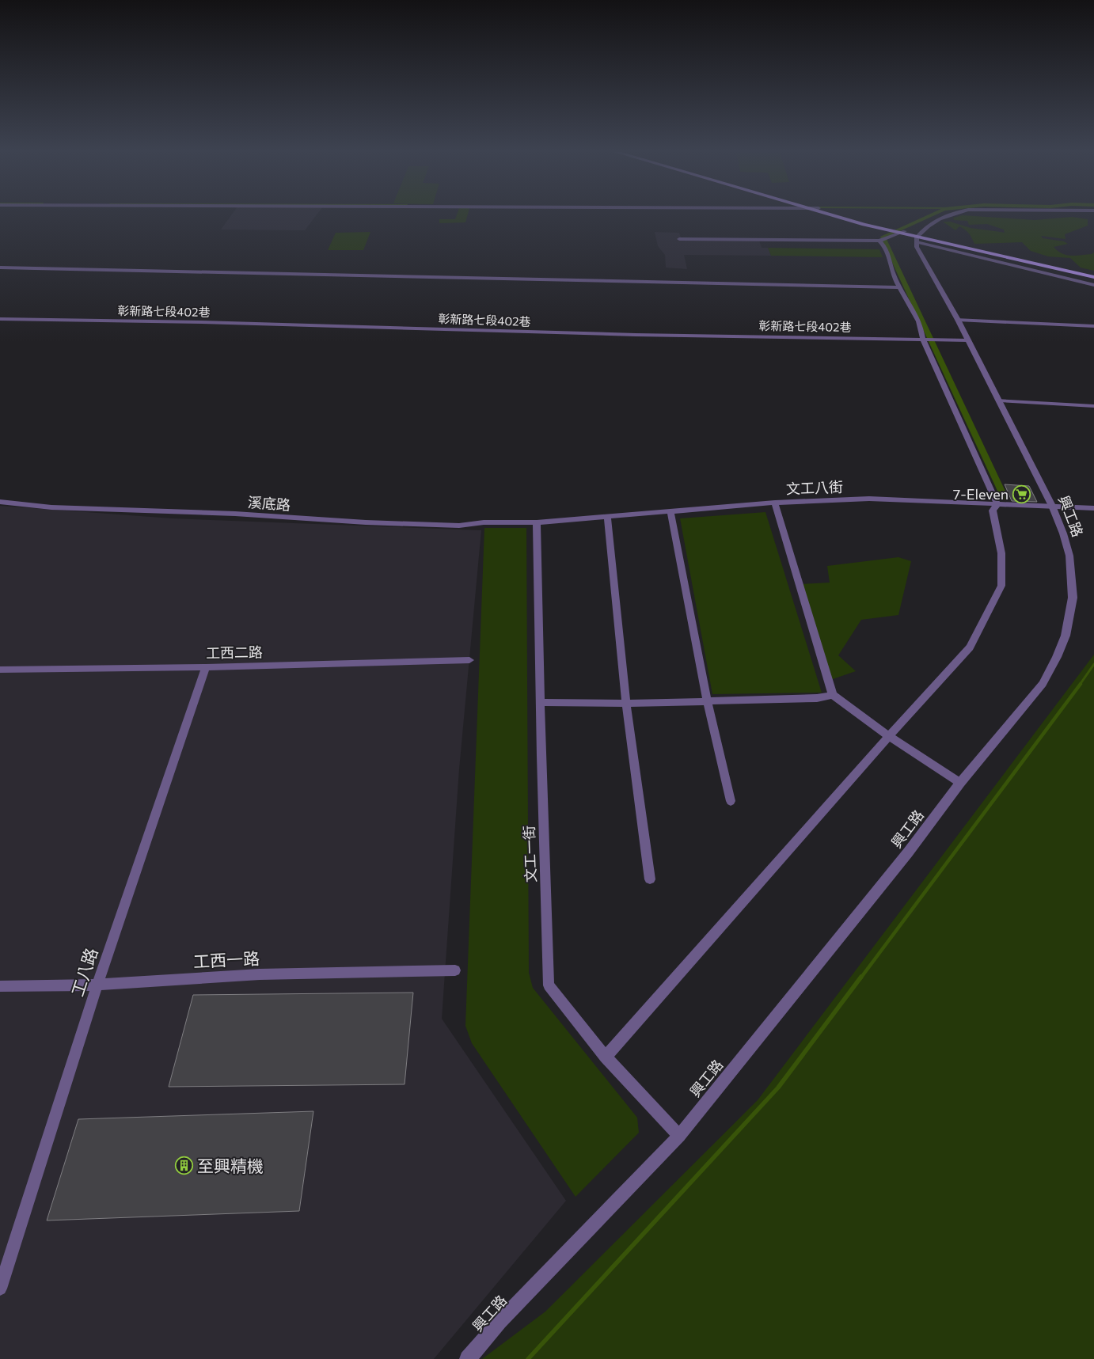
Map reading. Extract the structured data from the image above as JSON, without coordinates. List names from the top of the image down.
{
  "streets": {
    "street": [
      "彰新路七段402巷",
      "文工八街",
      "溪底路",
      "興工路",
      "工西二路",
      "文工一街",
      "工西一路",
      "工八路"
    ]
  },
  "crossings": [
    ["彰新路七段402巷", "興工路"],
    ["文工八街", "溪底路"],
    ["文工八街", "興工路"],
    ["文工八街", "文工一街"],
    ["溪底路", "文工一街"],
    ["興工路", "文工一街"],
    ["工西二路", "工八路"],
    ["工西一路", "工八路"]
  ],
  "places": {
    "supermarket": ["7-Eleven"],
    "building": ["至興精機"]
  }
}
